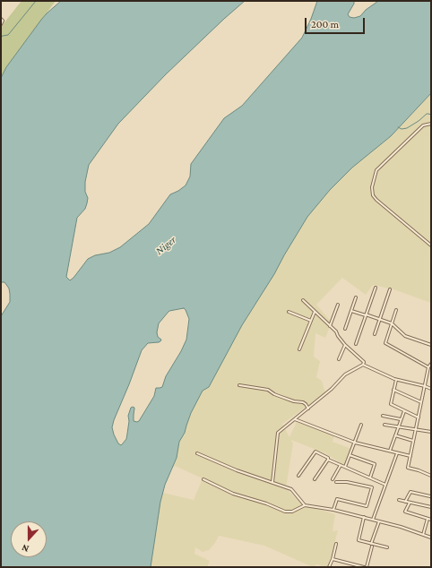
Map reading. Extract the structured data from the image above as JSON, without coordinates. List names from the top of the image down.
{
  "water": ["Niger"],
  "scale_bar": "200 m",
  "north": "bottom"
}
